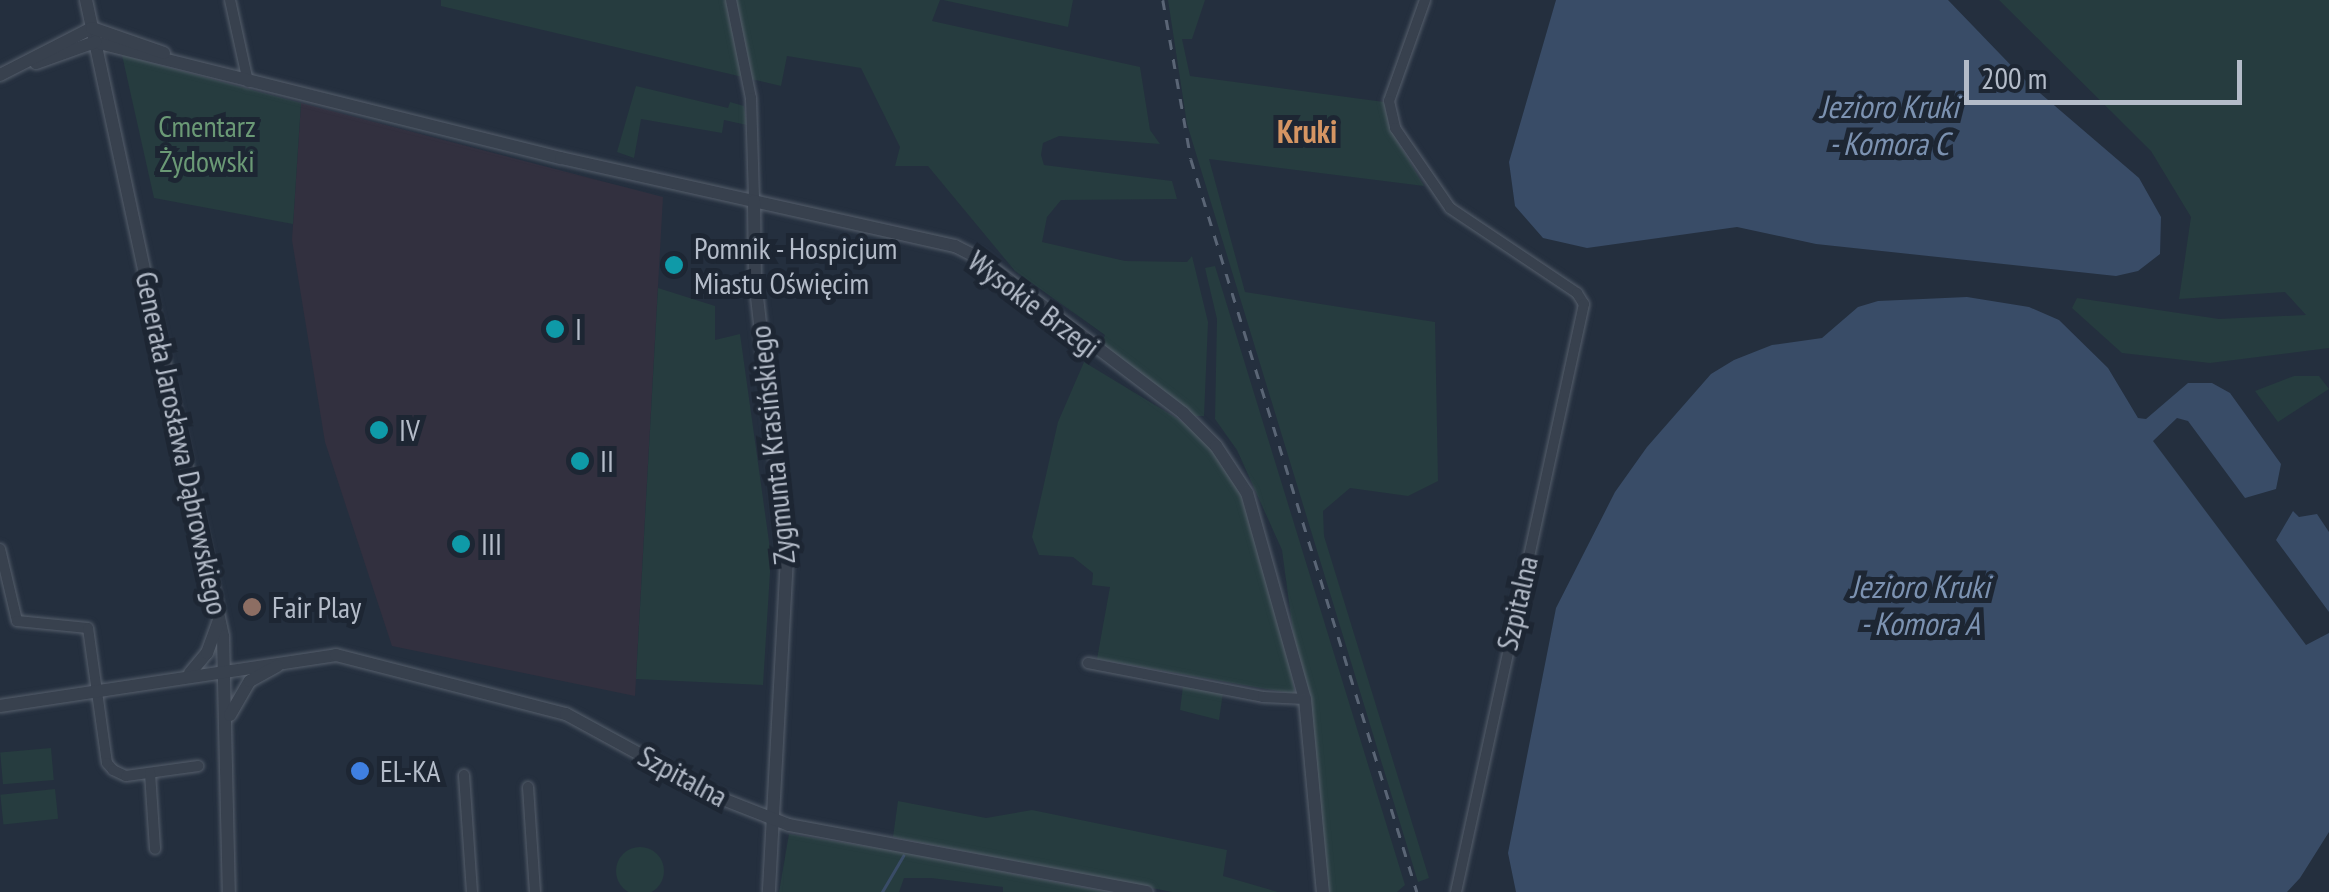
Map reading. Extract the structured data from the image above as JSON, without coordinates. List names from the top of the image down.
{
  "streets": {
    "street": [
      "Wysokie Brzegi",
      "Generała Jarosława Dąbrowskiego",
      "Zygmunta Krasińskiego",
      "Szpitalna"
    ]
  },
  "crossings": [
    ["Wysokie Brzegi", "Generała Jarosława Dąbrowskiego"],
    ["Wysokie Brzegi", "Zygmunta Krasińskiego"],
    ["Generała Jarosława Dąbrowskiego", "Szpitalna"],
    ["Zygmunta Krasińskiego", "Szpitalna"]
  ],
  "districts": ["Kruki"],
  "water": ["Jezioro Kruki - Komora C", "Jezioro Kruki - Komora A"],
  "parks": ["Cmentarz Żydowski"],
  "places": [
    "Pomnik - Hospicjum Miastu Oświęcim",
    "I",
    "IV",
    "II",
    "III",
    "Fair Play",
    "EL-KA"
  ],
  "scale_bar": "200 m"
}
